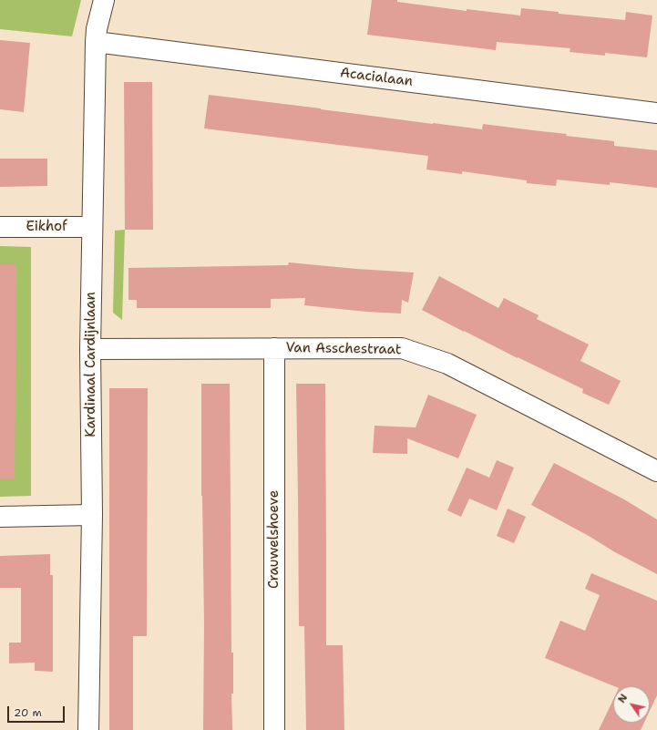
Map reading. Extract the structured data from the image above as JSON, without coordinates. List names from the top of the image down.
{
  "streets": {
    "street": [
      "Acacialaan",
      "Eikhof",
      "Van Asschestraat",
      "Kardinaal Cardijnlaan",
      "Crauwelshoeve"
    ]
  },
  "crossings": [
    ["Acacialaan", "Kardinaal Cardijnlaan"],
    ["Eikhof", "Kardinaal Cardijnlaan"],
    ["Van Asschestraat", "Kardinaal Cardijnlaan"],
    ["Van Asschestraat", "Crauwelshoeve"]
  ],
  "scale_bar": "20 m",
  "north": "top left"
}
